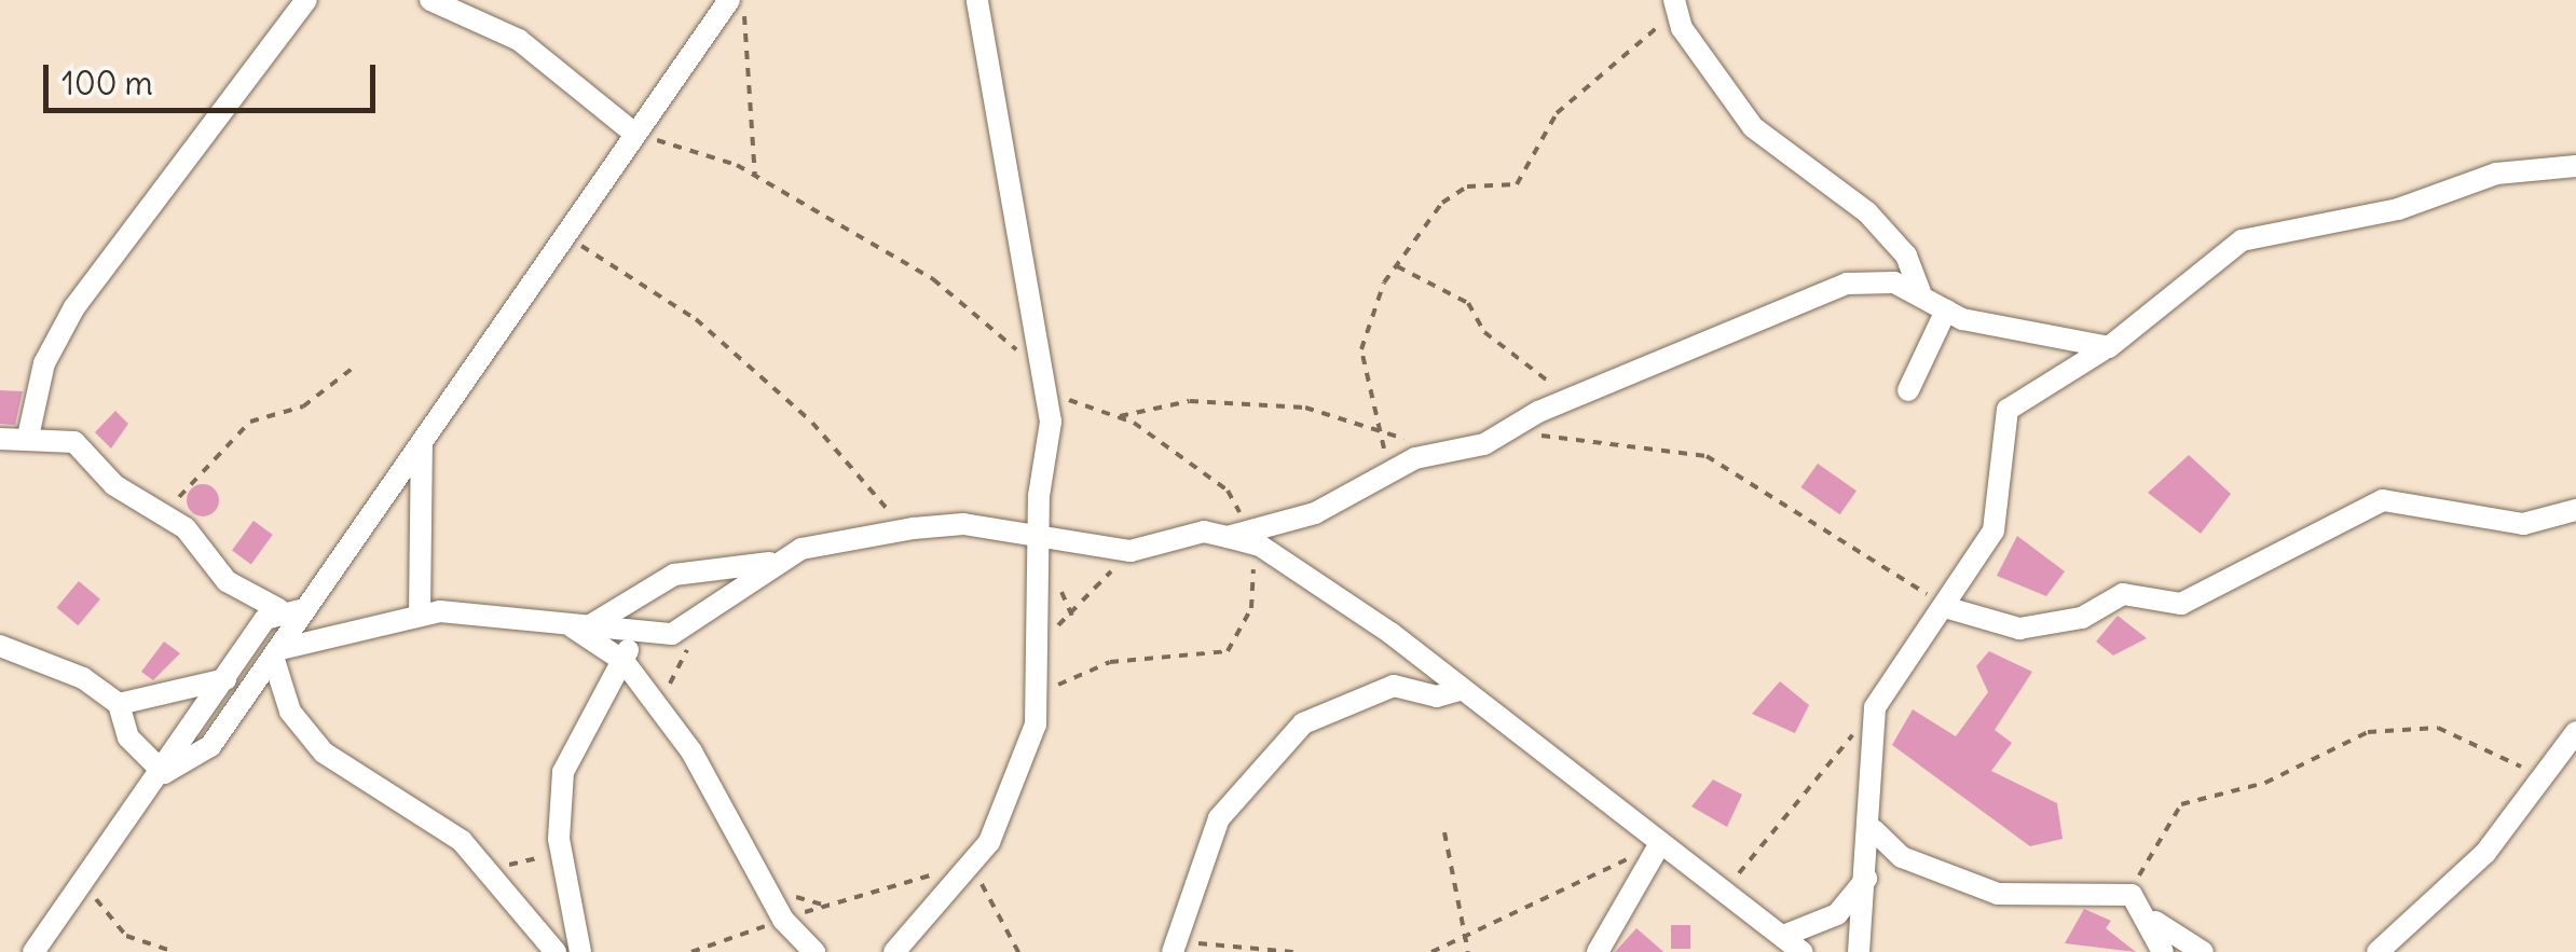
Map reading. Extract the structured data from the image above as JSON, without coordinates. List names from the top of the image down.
{
  "scale_bar": "100 m"
}
